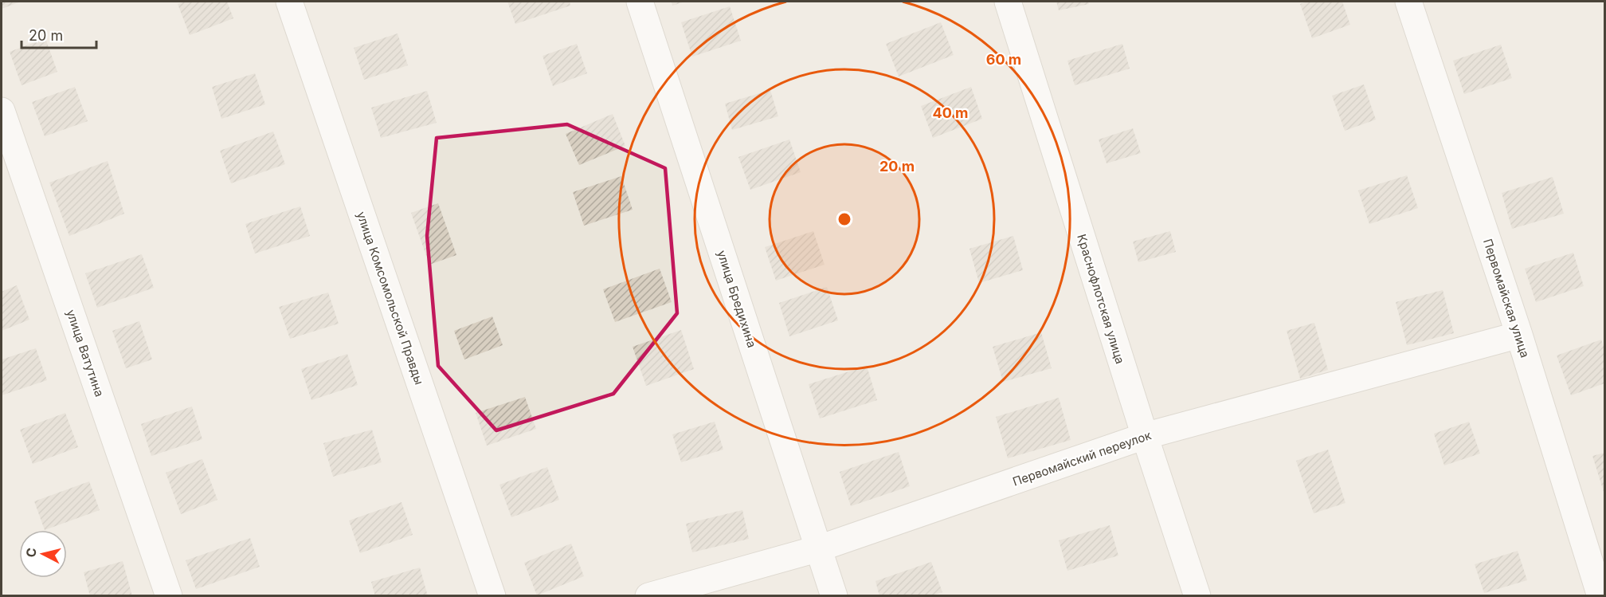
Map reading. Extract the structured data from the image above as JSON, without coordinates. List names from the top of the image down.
{
  "streets": {
    "street": [
      "улица Комсомольской Правды",
      "Первомайская улица",
      "улица Бредихина",
      "Краснофлотская улица",
      "улица Ватутина",
      "Первомайский переулок"
    ]
  },
  "crossings": [
    ["Первомайская улица", "Первомайский переулок"],
    ["улица Бредихина", "Первомайский переулок"],
    ["Краснофлотская улица", "Первомайский переулок"]
  ],
  "scale_bar": "20 m",
  "north": "left",
  "rings": ["60 m", "40 m", "20 m"]
}
